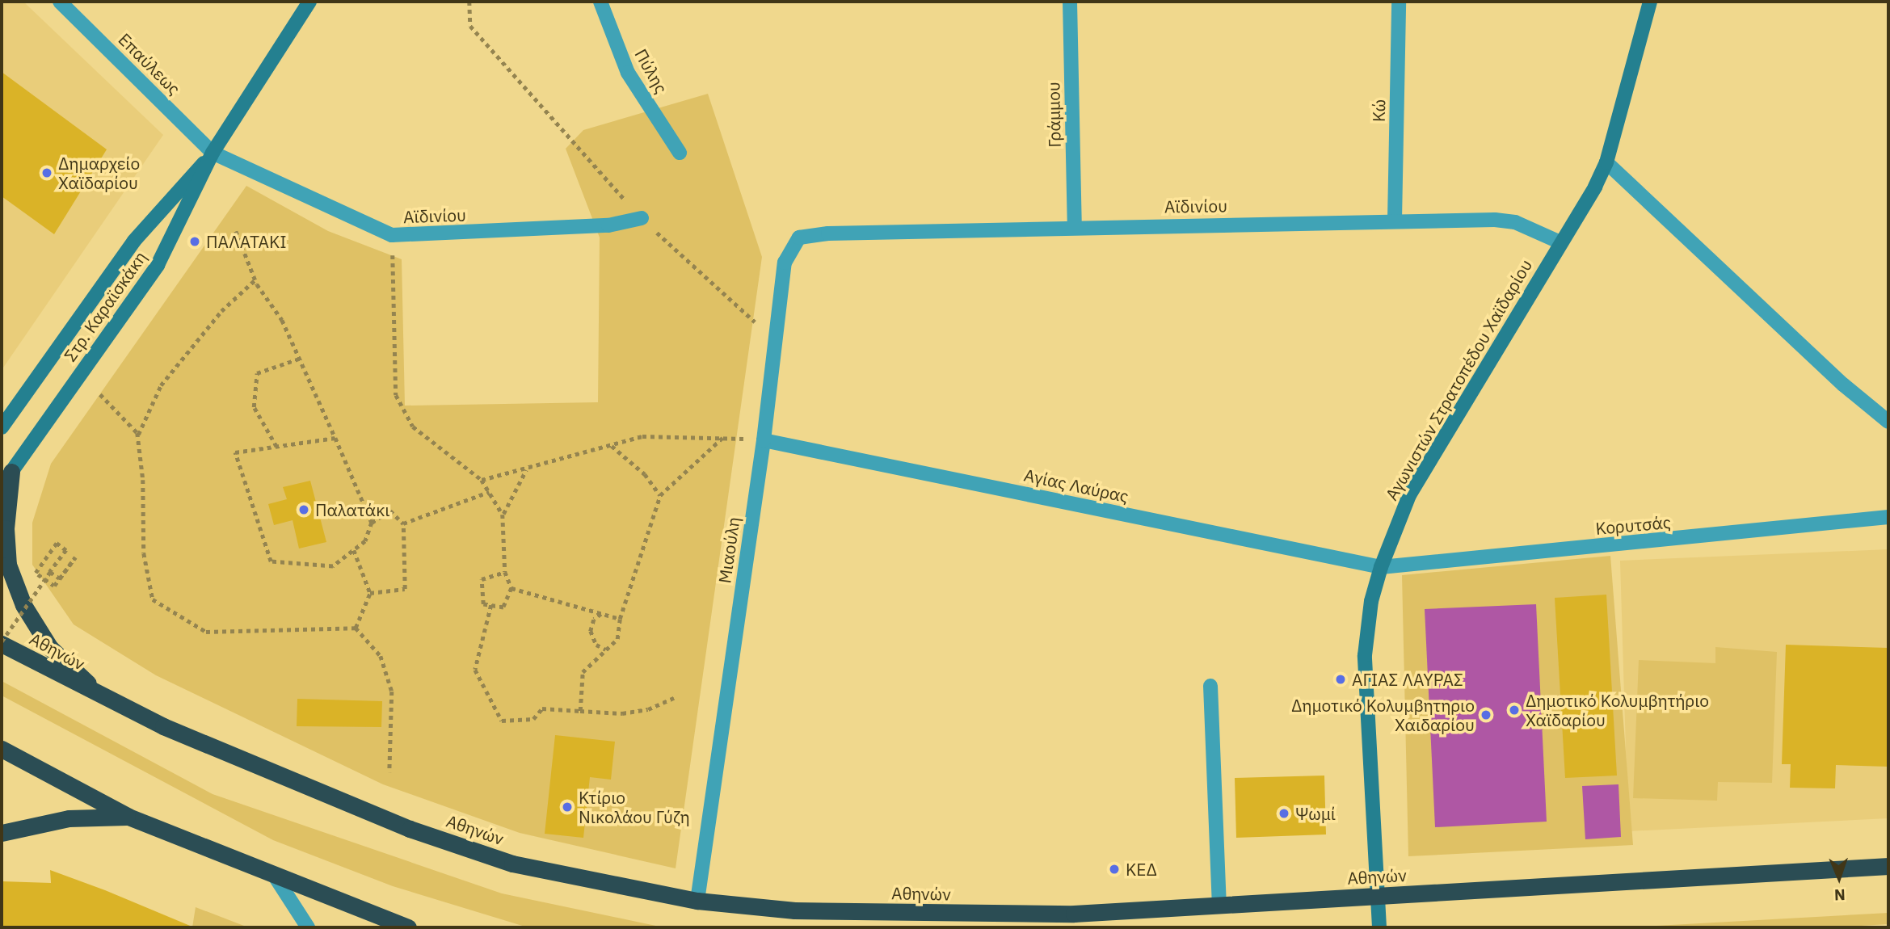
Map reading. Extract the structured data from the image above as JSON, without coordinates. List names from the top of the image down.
{
  "streets": {
    "highway": ["Αθηνών"],
    "street": [
      "Επαύλεως",
      "Πύλης",
      "Κώ",
      "Γράμμου",
      "Αϊδινίου",
      "Στρ. Καραϊσκάκη",
      "Αγωνιστών Στρατοπέδου Χαϊδαρίου",
      "Αγίας Λαύρας",
      "Κορυτσάς",
      "Μιαούλη"
    ]
  },
  "crossings": [
    ["Επαύλεως", "Αϊδινίου"],
    ["Επαύλεως", "Στρ. Καραϊσκάκη"],
    ["Κώ", "Αϊδινίου"],
    ["Γράμμου", "Αϊδινίου"],
    ["Αϊδινίου", "Στρ. Καραϊσκάκη"],
    ["Αϊδινίου", "Αγωνιστών Στρατοπέδου Χαϊδαρίου"],
    ["Αϊδινίου", "Μιαούλη"],
    ["Αγωνιστών Στρατοπέδου Χαϊδαρίου", "Αγίας Λαύρας"],
    ["Αγωνιστών Στρατοπέδου Χαϊδαρίου", "Κορυτσάς"],
    ["Αγωνιστών Στρατοπέδου Χαϊδαρίου", "Αθηνών"],
    ["Αγίας Λαύρας", "Κορυτσάς"],
    ["Αγίας Λαύρας", "Μιαούλη"],
    ["Μιαούλη", "Αθηνών"]
  ],
  "places": [
    "Δημαρχείο Χαϊδαρίου",
    "ΠΑΛΑΤΑΚΙ",
    "Παλατάκι",
    "ΑΓΙΑΣ ΛΑΥΡΑΣ",
    "Δημοτικό Κολυμβητήριο Χαϊδαρίου",
    "Δημοτικό Κολυμβητηριο Χαιδαρίου",
    "Κτίριο Νικολάου Γύζη",
    "Ψωμί",
    "ΚΕΔ"
  ],
  "north": "bottom"
}
